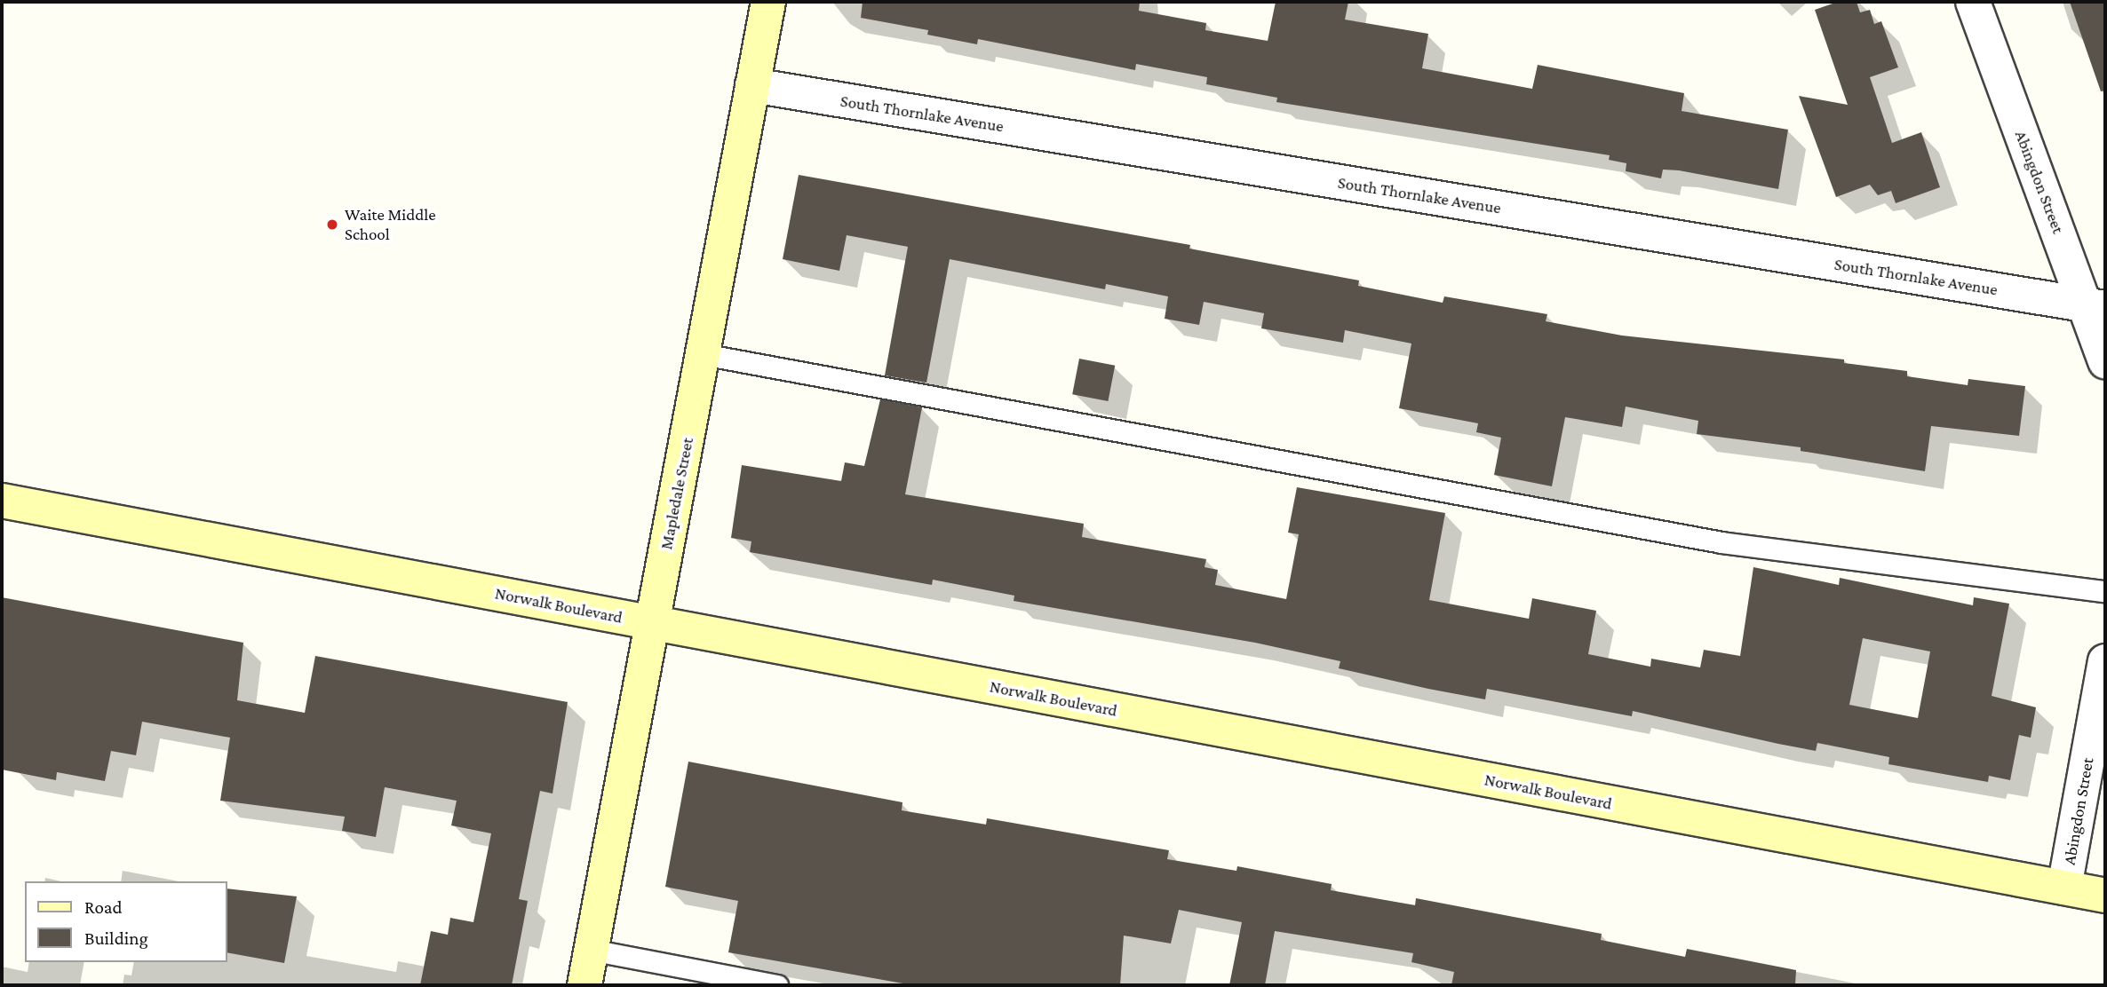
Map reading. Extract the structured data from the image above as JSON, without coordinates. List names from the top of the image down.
{
  "streets": {
    "street": [
      "South Thornlake Avenue",
      "Abingdon Street",
      "Mapledale Street",
      "Norwalk Boulevard"
    ]
  },
  "crossings": [
    ["South Thornlake Avenue", "Abingdon Street"],
    ["South Thornlake Avenue", "Mapledale Street"],
    ["Abingdon Street", "Norwalk Boulevard"],
    ["Mapledale Street", "Norwalk Boulevard"]
  ],
  "places": ["Waite Middle School"],
  "legend": ["Road", "Building"]
}
